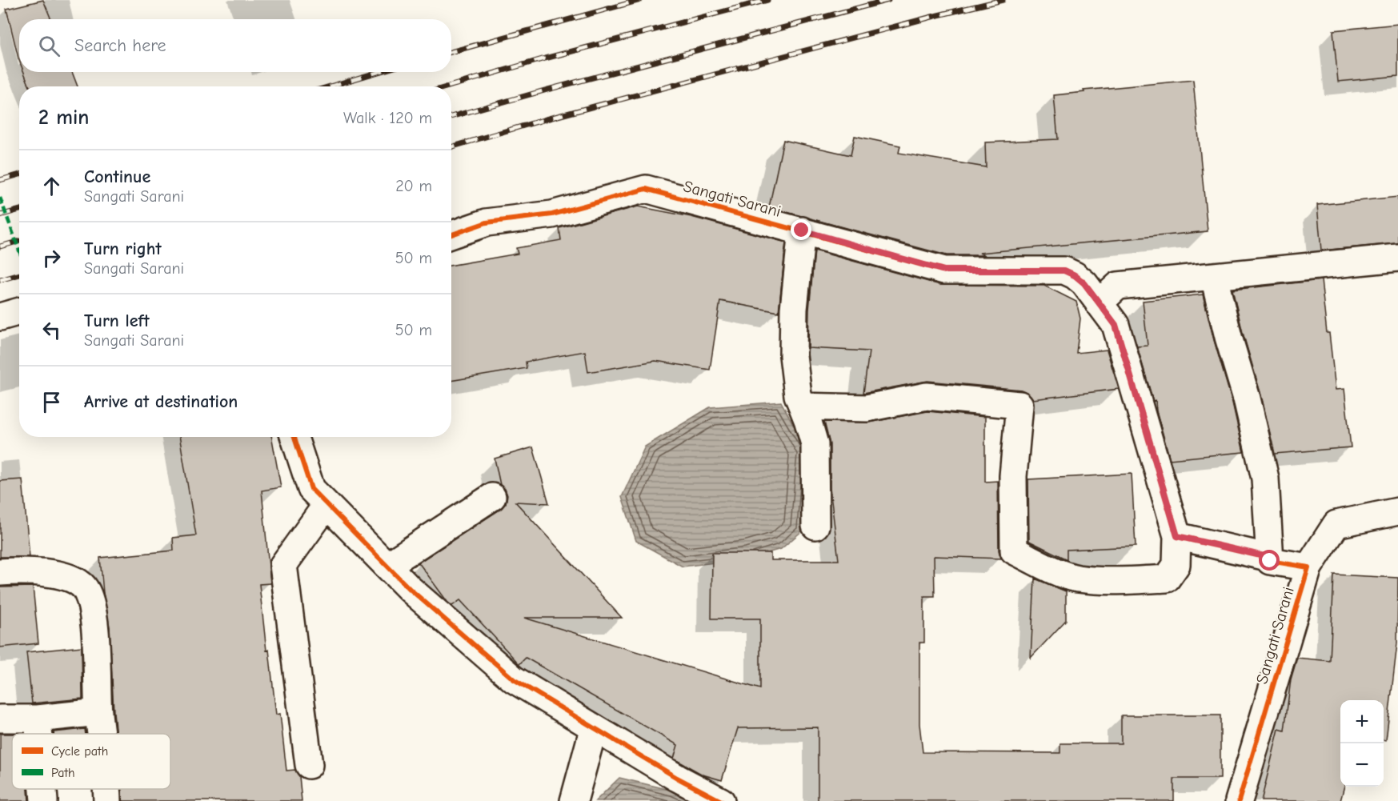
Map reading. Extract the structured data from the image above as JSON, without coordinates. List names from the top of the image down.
{
  "streets": {
    "street": ["Sangati Sarani"]
  },
  "legend": ["Cycle path", "Path"],
  "page": {
    "search": "Search here",
    "heading": ["2 min", "Walk · 120 m"],
    "list": [
      ["Continue", "Sangati Sarani", "20 m"],
      ["Turn right", "Sangati Sarani", "50 m"],
      ["Turn left", "Sangati Sarani", "50 m"],
      "Arrive at destination"
    ],
    "map_buttons": ["+", "−"]
  }
}
